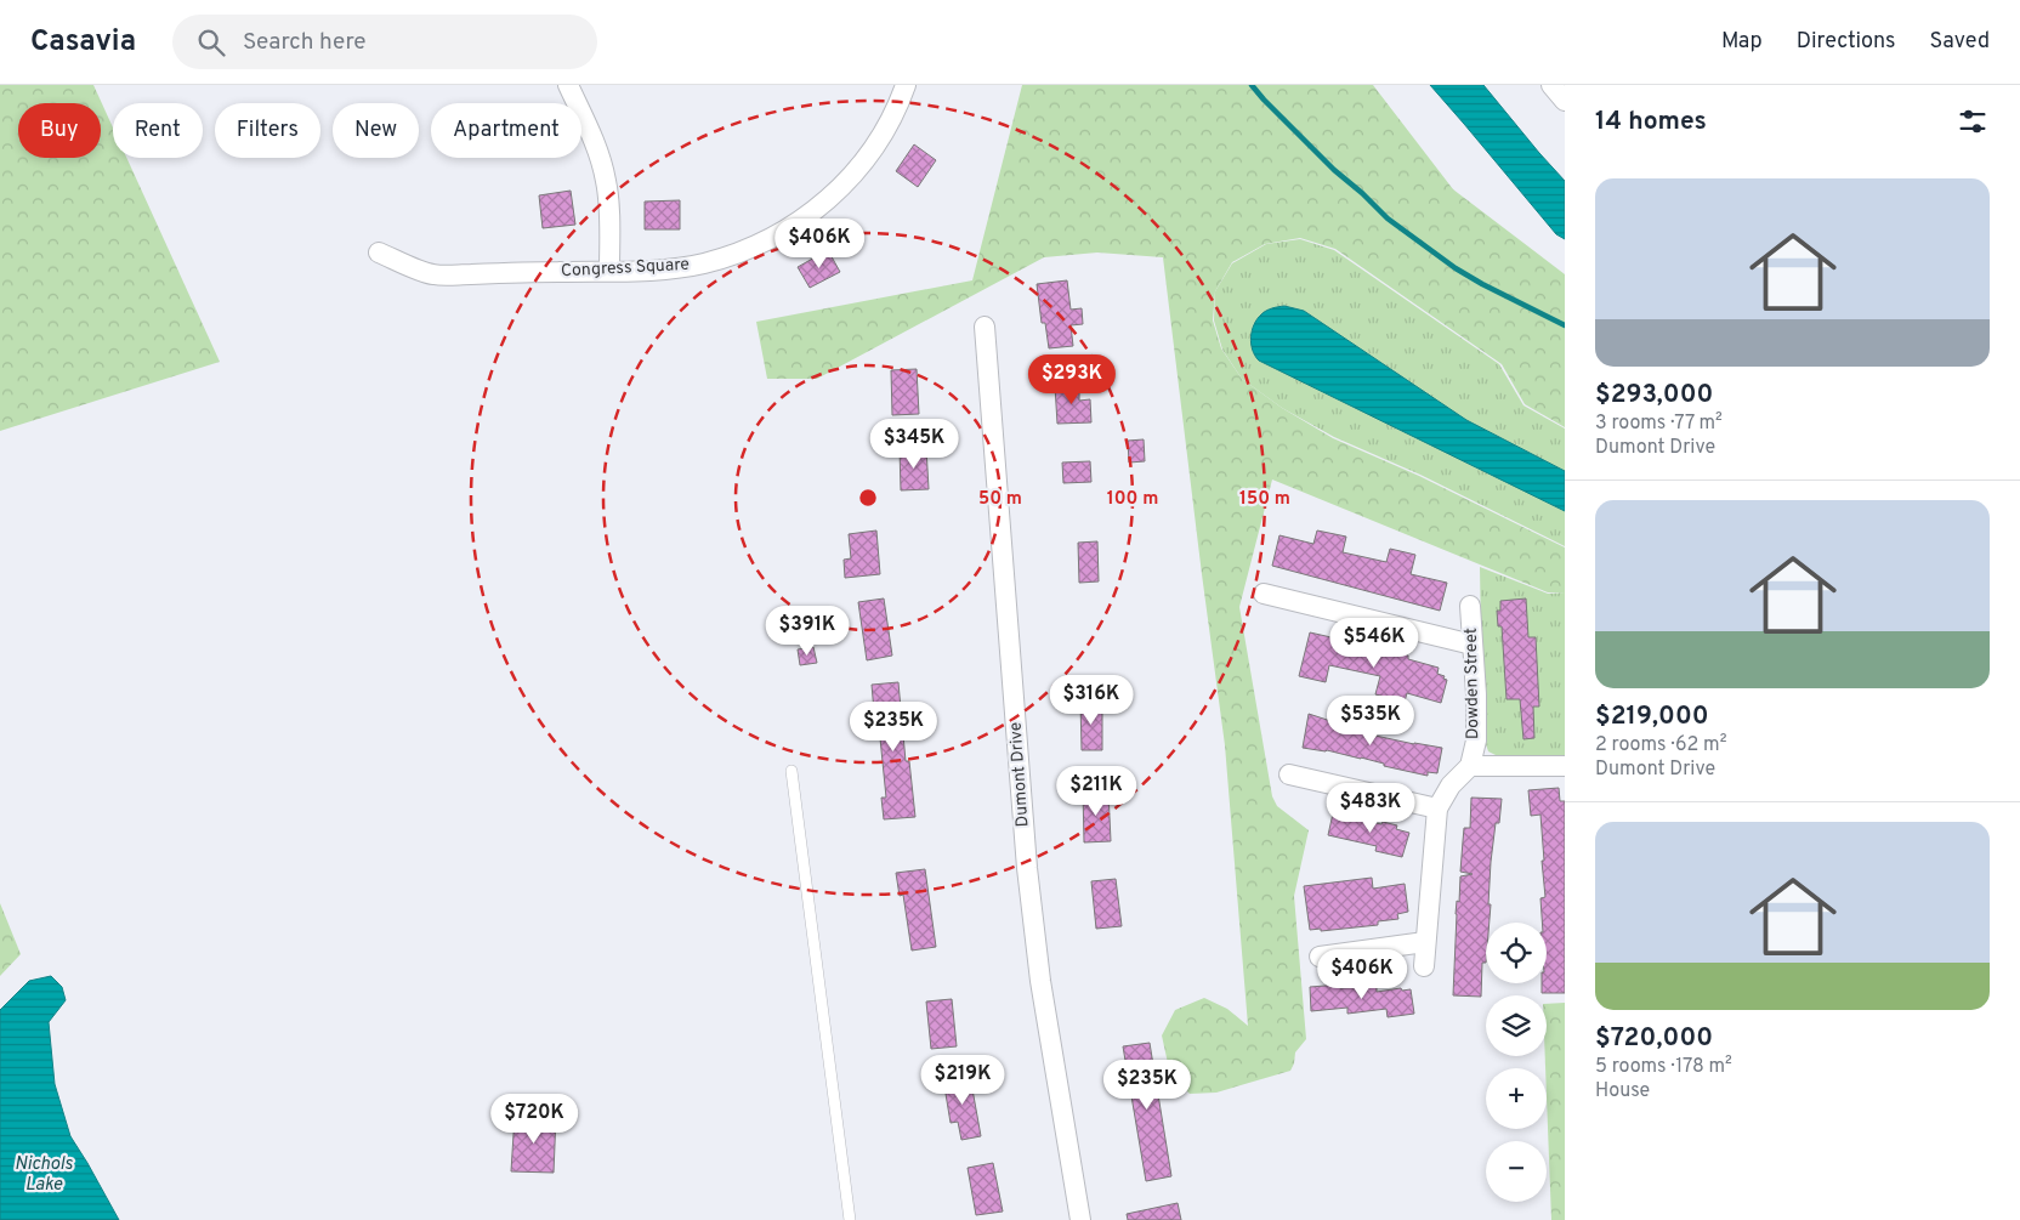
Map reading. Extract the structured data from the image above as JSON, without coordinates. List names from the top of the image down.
{
  "streets": {
    "street": ["Congress Square", "Dowden Street", "Dumont Drive"]
  },
  "water": ["Nichols Lake"],
  "page": {
    "header": "Casavia",
    "search": "Search here",
    "nav": ["Map", "Directions", "Saved"],
    "heading": "14 homes",
    "chip": [
      "Buy",
      "Rent",
      "Filters",
      "New",
      "Apartment"
    ],
    "list": [
      {
        "name": "$293,000",
        "note": "3 rooms · 77 m² · Dumont Drive"
      },
      {
        "name": "$219,000",
        "note": "2 rooms · 62 m² · Dumont Drive"
      },
      {
        "name": "$720,000",
        "note": "5 rooms · 178 m² · House"
      }
    ],
    "price": [
      "$406K",
      "$293K",
      "$345K",
      "$391K",
      "$546K",
      "$316K",
      "$535K",
      "$235K",
      "$211K",
      "$483K",
      "$406K",
      "$219K",
      "$235K",
      "$720K"
    ],
    "map_buttons": ["+", "−"]
  },
  "rings": ["50 m", "100 m", "150 m"]
}
